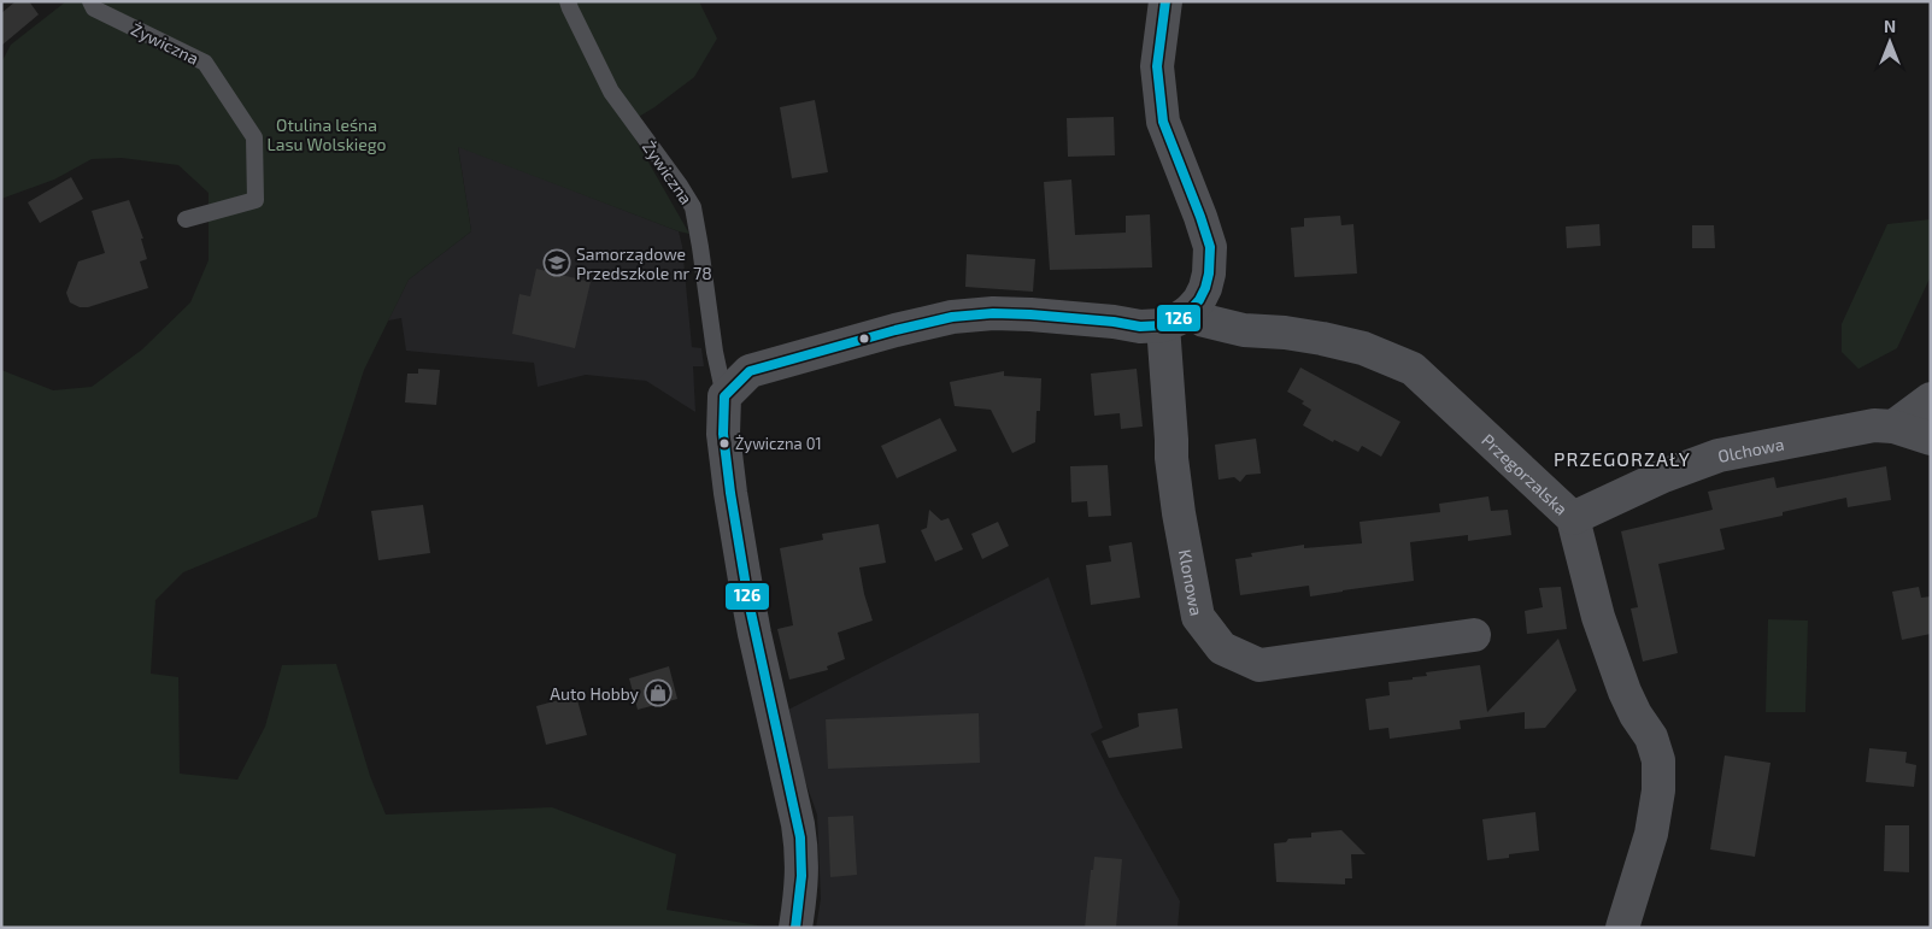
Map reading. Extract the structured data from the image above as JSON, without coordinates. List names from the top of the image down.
{
  "streets": {
    "street": ["Olchowa", "Przegorzalska", "Klonowa"],
    "lane": ["Żywiczna"]
  },
  "crossings": [
    ["Olchowa", "Przegorzalska"],
    ["Przegorzalska", "Klonowa"]
  ],
  "districts": ["PRZEGORZAŁY"],
  "parks": ["Otulina leśna Lasu Wolskiego"],
  "places": {
    "school or university": ["Samorządowe Przedszkole nr 78"],
    "other": ["Żywiczna 01"],
    "shop": ["Auto Hobby"]
  },
  "lines": ["transit line 126"],
  "north": "top"
}
